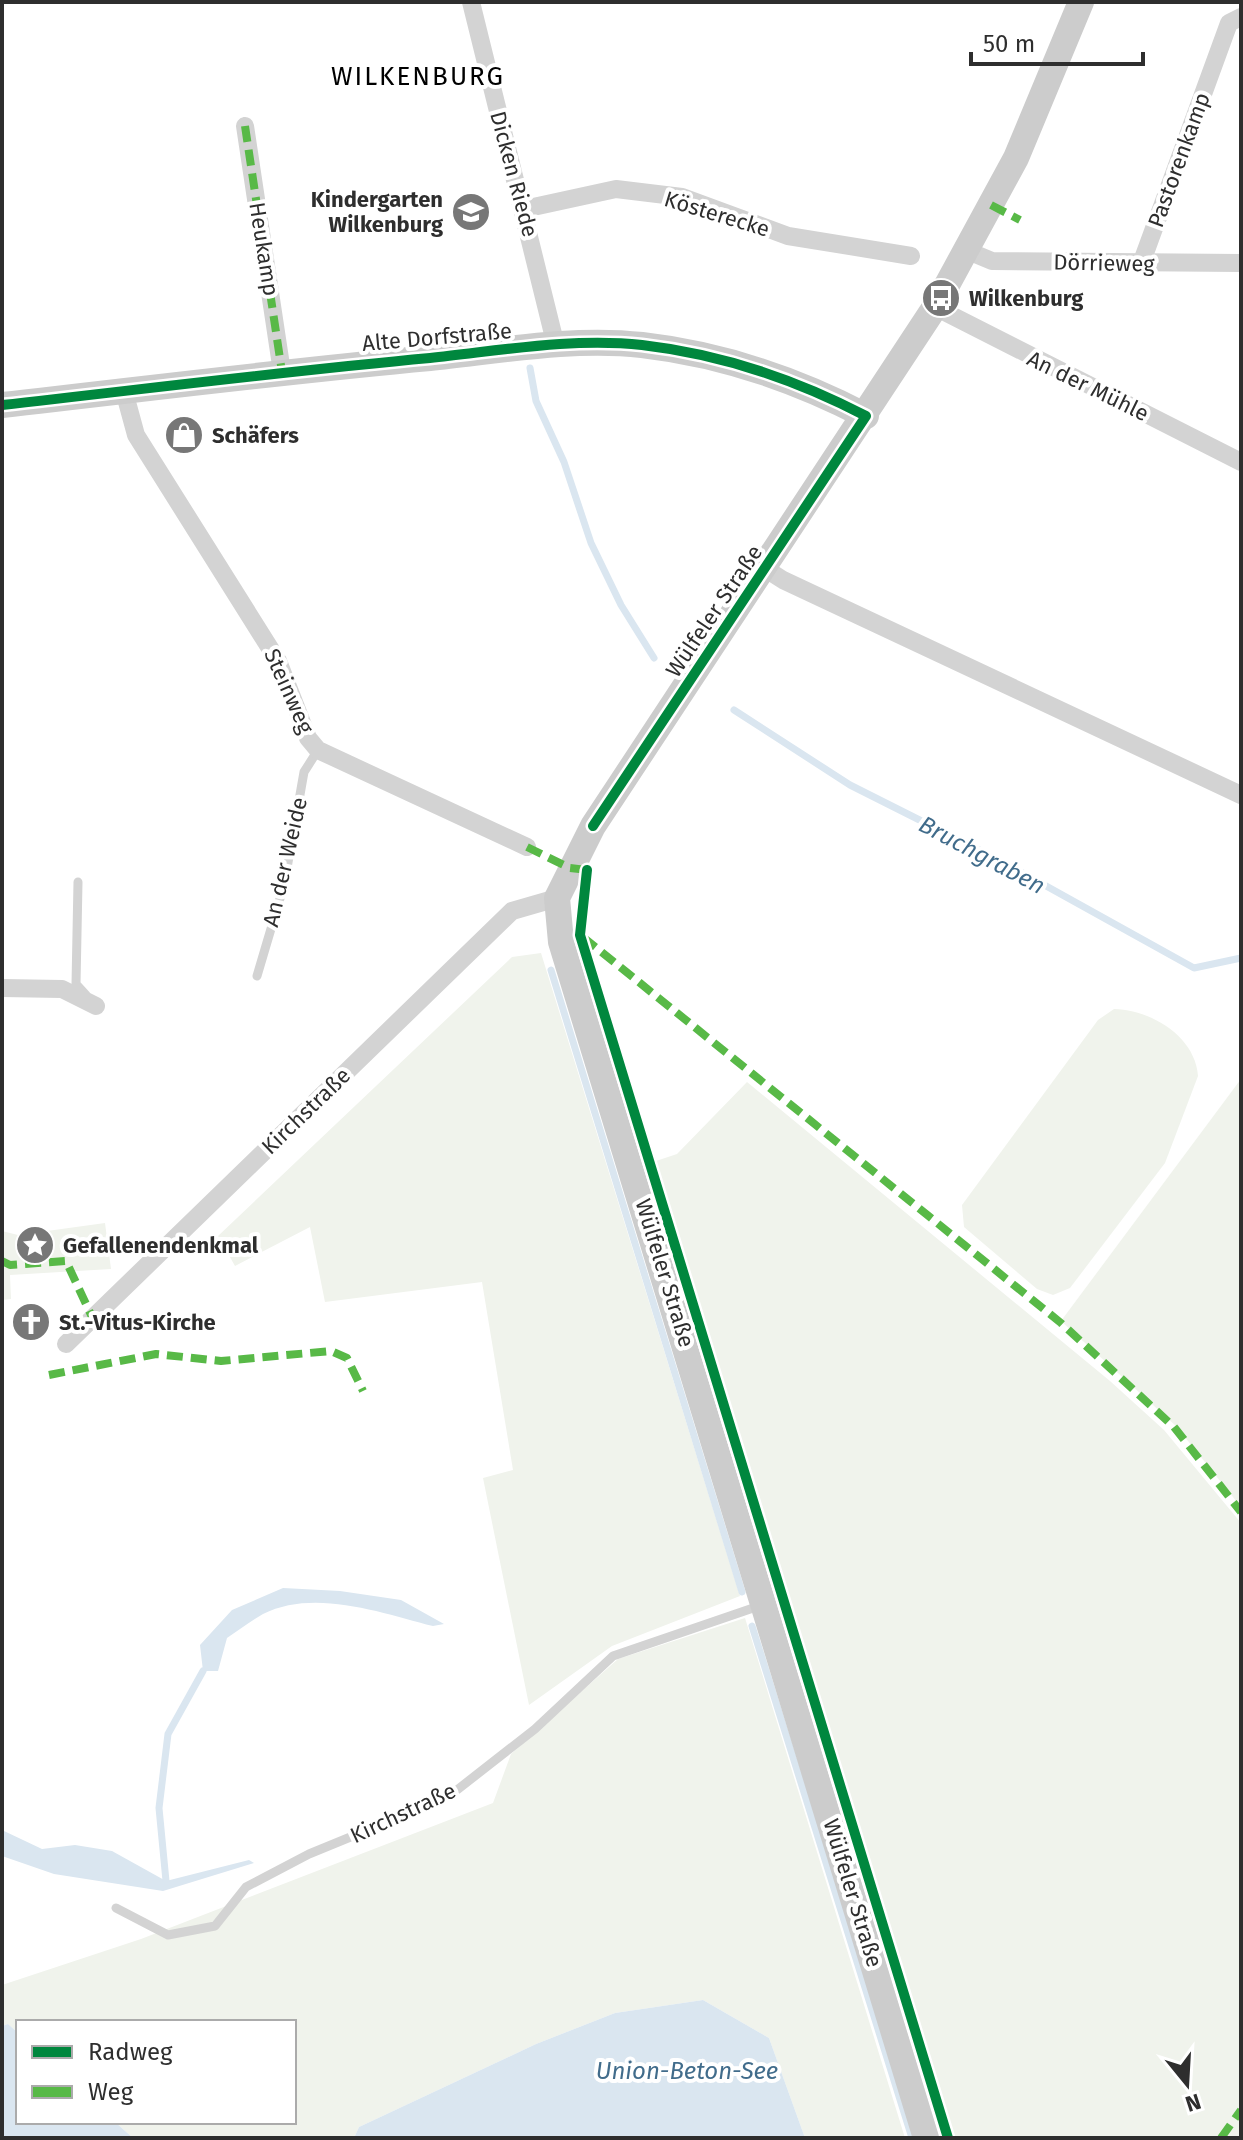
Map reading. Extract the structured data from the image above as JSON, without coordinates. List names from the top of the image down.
{
  "streets": {
    "main road": ["Alte Dorfstraße", "Wülfeler Straße"],
    "street": [
      "Pastorenkamp",
      "Dicken Riede",
      "Kösterecke",
      "Heukamp",
      "Dörrieweg",
      "An der Mühle",
      "Steinweg",
      "Kirchstraße"
    ],
    "lane": ["An der Weide"]
  },
  "crossings": [
    ["Pastorenkamp", "Dörrieweg"],
    ["Dicken Riede", "Kösterecke"],
    ["Dicken Riede", "Alte Dorfstraße"],
    ["Heukamp", "Alte Dorfstraße"],
    ["Dörrieweg", "Wülfeler Straße"],
    ["Alte Dorfstraße", "Wülfeler Straße"],
    ["Alte Dorfstraße", "Steinweg"],
    ["An der Mühle", "Wülfeler Straße"],
    ["Wülfeler Straße", "Kirchstraße"],
    ["Steinweg", "An der Weide"]
  ],
  "districts": ["WILKENBURG"],
  "water": ["Bruchgraben", "Union-Beton-See"],
  "places": {
    "school or university": ["Kindergarten Wilkenburg"],
    "bus stop": ["Wilkenburg"],
    "shop": ["Schäfers"],
    "place": ["Gefallenendenkmal"],
    "church": ["St.-Vitus-Kirche"]
  },
  "legend": ["Radweg", "Weg"],
  "scale_bar": "50 m",
  "north": "bottom"
}
